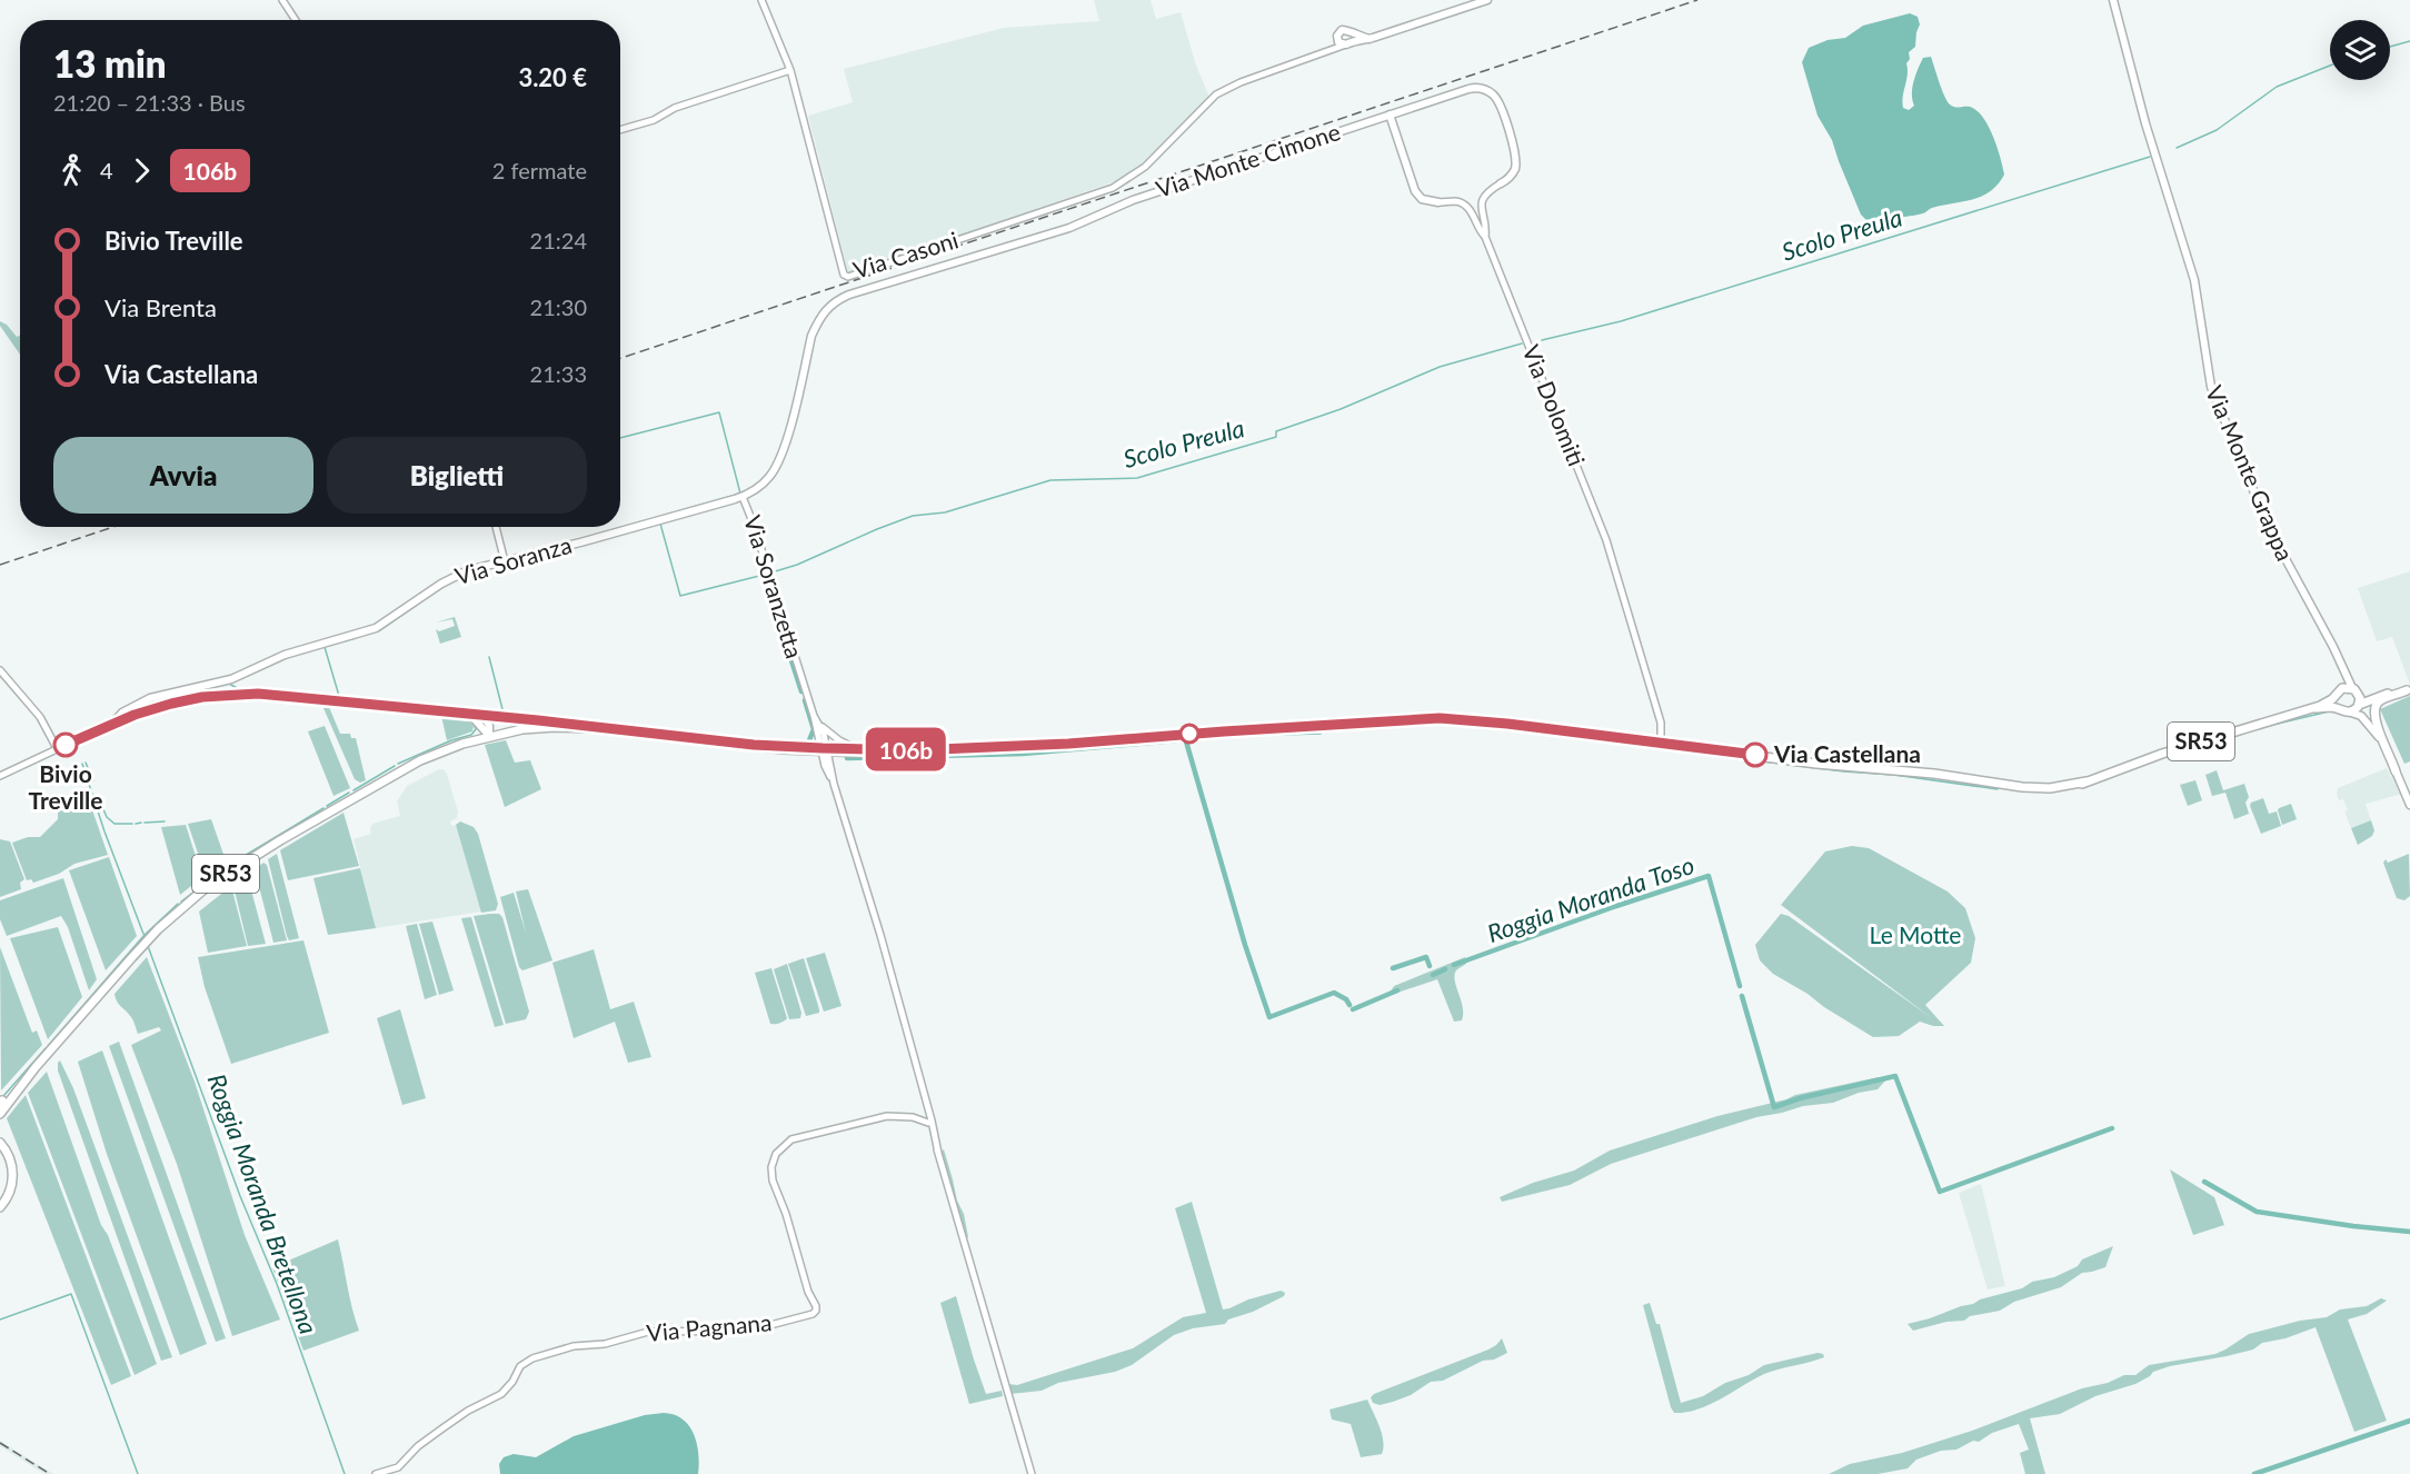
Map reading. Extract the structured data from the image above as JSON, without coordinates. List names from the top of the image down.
{
  "streets": {
    "main road": [
      "Via Monte Cimone",
      "Via Dolomiti",
      "Via Monte Grappa",
      "Via Soranza",
      "Via Soranzetta",
      "SR53"
    ],
    "street": ["Via Casoni", "Via Pagnana"]
  },
  "crossings": [
    ["Via Monte Cimone", "Via Dolomiti"],
    ["Via Monte Cimone", "Via Soranzetta"],
    ["Via Dolomiti", "SR53"],
    ["Via Monte Grappa", "SR53"],
    ["Via Soranza", "Via Soranzetta"],
    ["Via Soranzetta", "SR53"]
  ],
  "water": ["Scolo Preula", "Roggia Moranda Toso", "Roggia Moranda Bretellona"],
  "parks": ["Le Motte"],
  "places": ["Bivio Treville", "Via Castellana"],
  "lines": ["bus line 106b"],
  "page": {
    "on_map": "106b",
    "heading": ["13 min", "21:20 – 21:33 · Bus", "3.20 €"],
    "legs": ["4", "106b", "2 fermate"],
    "list": [
      {
        "name": "Bivio Treville",
        "value": "21:24"
      },
      {
        "name": "Via Brenta",
        "value": "21:30"
      },
      {
        "name": "Via Castellana",
        "value": "21:33"
      }
    ],
    "buttons": ["Avvia", "Biglietti"]
  }
}
